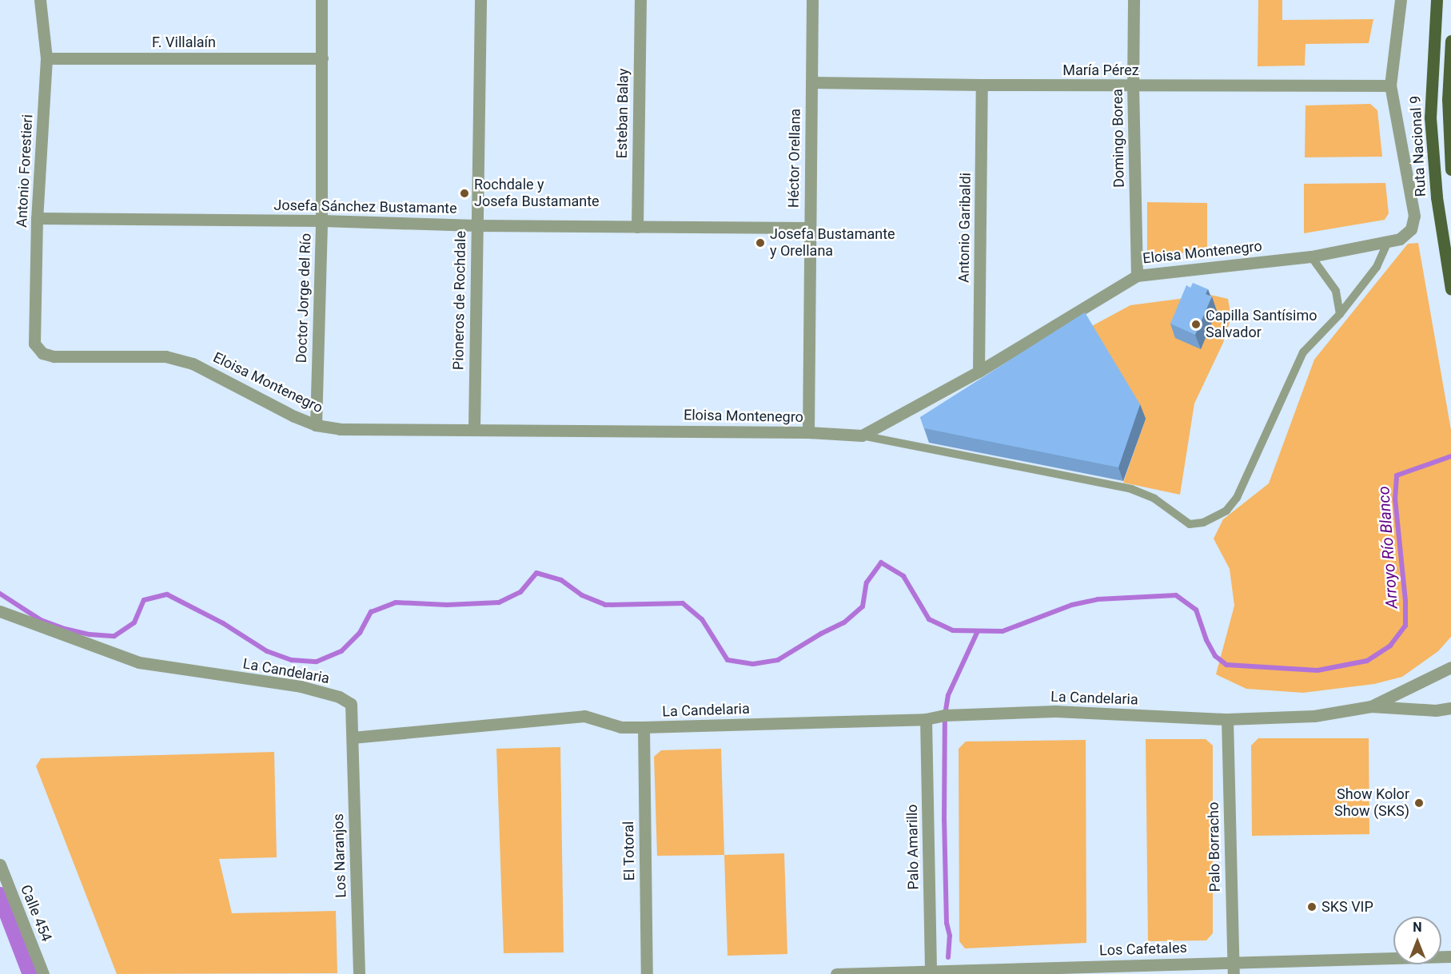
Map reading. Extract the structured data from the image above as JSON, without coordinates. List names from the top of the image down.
{
  "streets": {
    "main road": ["Ruta Nacional 9"],
    "street": [
      "F. Villalaín",
      "María Pérez",
      "Esteban Balay",
      "Domingo Borea",
      "Héctor Orellana",
      "Antonio Forestieri",
      "Josefa Sánchez Bustamante",
      "Antonio Garibaldi",
      "Eloisa Montenegro",
      "Doctor Jorge del Río",
      "Pioneros de Rochdale",
      "La Candelaria",
      "Palo Amarillo",
      "Palo Borracho",
      "El Totoral",
      "Los Naranjos",
      "Calle 454",
      "Los Cafetales"
    ]
  },
  "crossings": [
    ["F. Villalaín", "Antonio Forestieri"],
    ["F. Villalaín", "Doctor Jorge del Río"],
    ["María Pérez", "Domingo Borea"],
    ["María Pérez", "Héctor Orellana"],
    ["María Pérez", "Antonio Garibaldi"],
    ["María Pérez", "Eloisa Montenegro"],
    ["Esteban Balay", "Josefa Sánchez Bustamante"],
    ["Domingo Borea", "Eloisa Montenegro"],
    ["Héctor Orellana", "Josefa Sánchez Bustamante"],
    ["Héctor Orellana", "Eloisa Montenegro"],
    ["Antonio Forestieri", "Josefa Sánchez Bustamante"],
    ["Antonio Forestieri", "Eloisa Montenegro"],
    ["Josefa Sánchez Bustamante", "Doctor Jorge del Río"],
    ["Josefa Sánchez Bustamante", "Pioneros de Rochdale"],
    ["Antonio Garibaldi", "Eloisa Montenegro"],
    ["Eloisa Montenegro", "Doctor Jorge del Río"],
    ["Eloisa Montenegro", "Pioneros de Rochdale"],
    ["La Candelaria", "Palo Amarillo"],
    ["La Candelaria", "Palo Borracho"],
    ["La Candelaria", "El Totoral"],
    ["La Candelaria", "Los Naranjos"],
    ["Palo Amarillo", "Los Cafetales"],
    ["Palo Borracho", "Los Cafetales"]
  ],
  "water": ["Arroyo Río Blanco"],
  "places": [
    "Rochdale y Josefa Bustamante",
    "Josefa Bustamante y Orellana",
    "Capilla Santísimo Salvador",
    "Show Kolor Show (SKS)",
    "SKS VIP"
  ],
  "north": "top"
}
